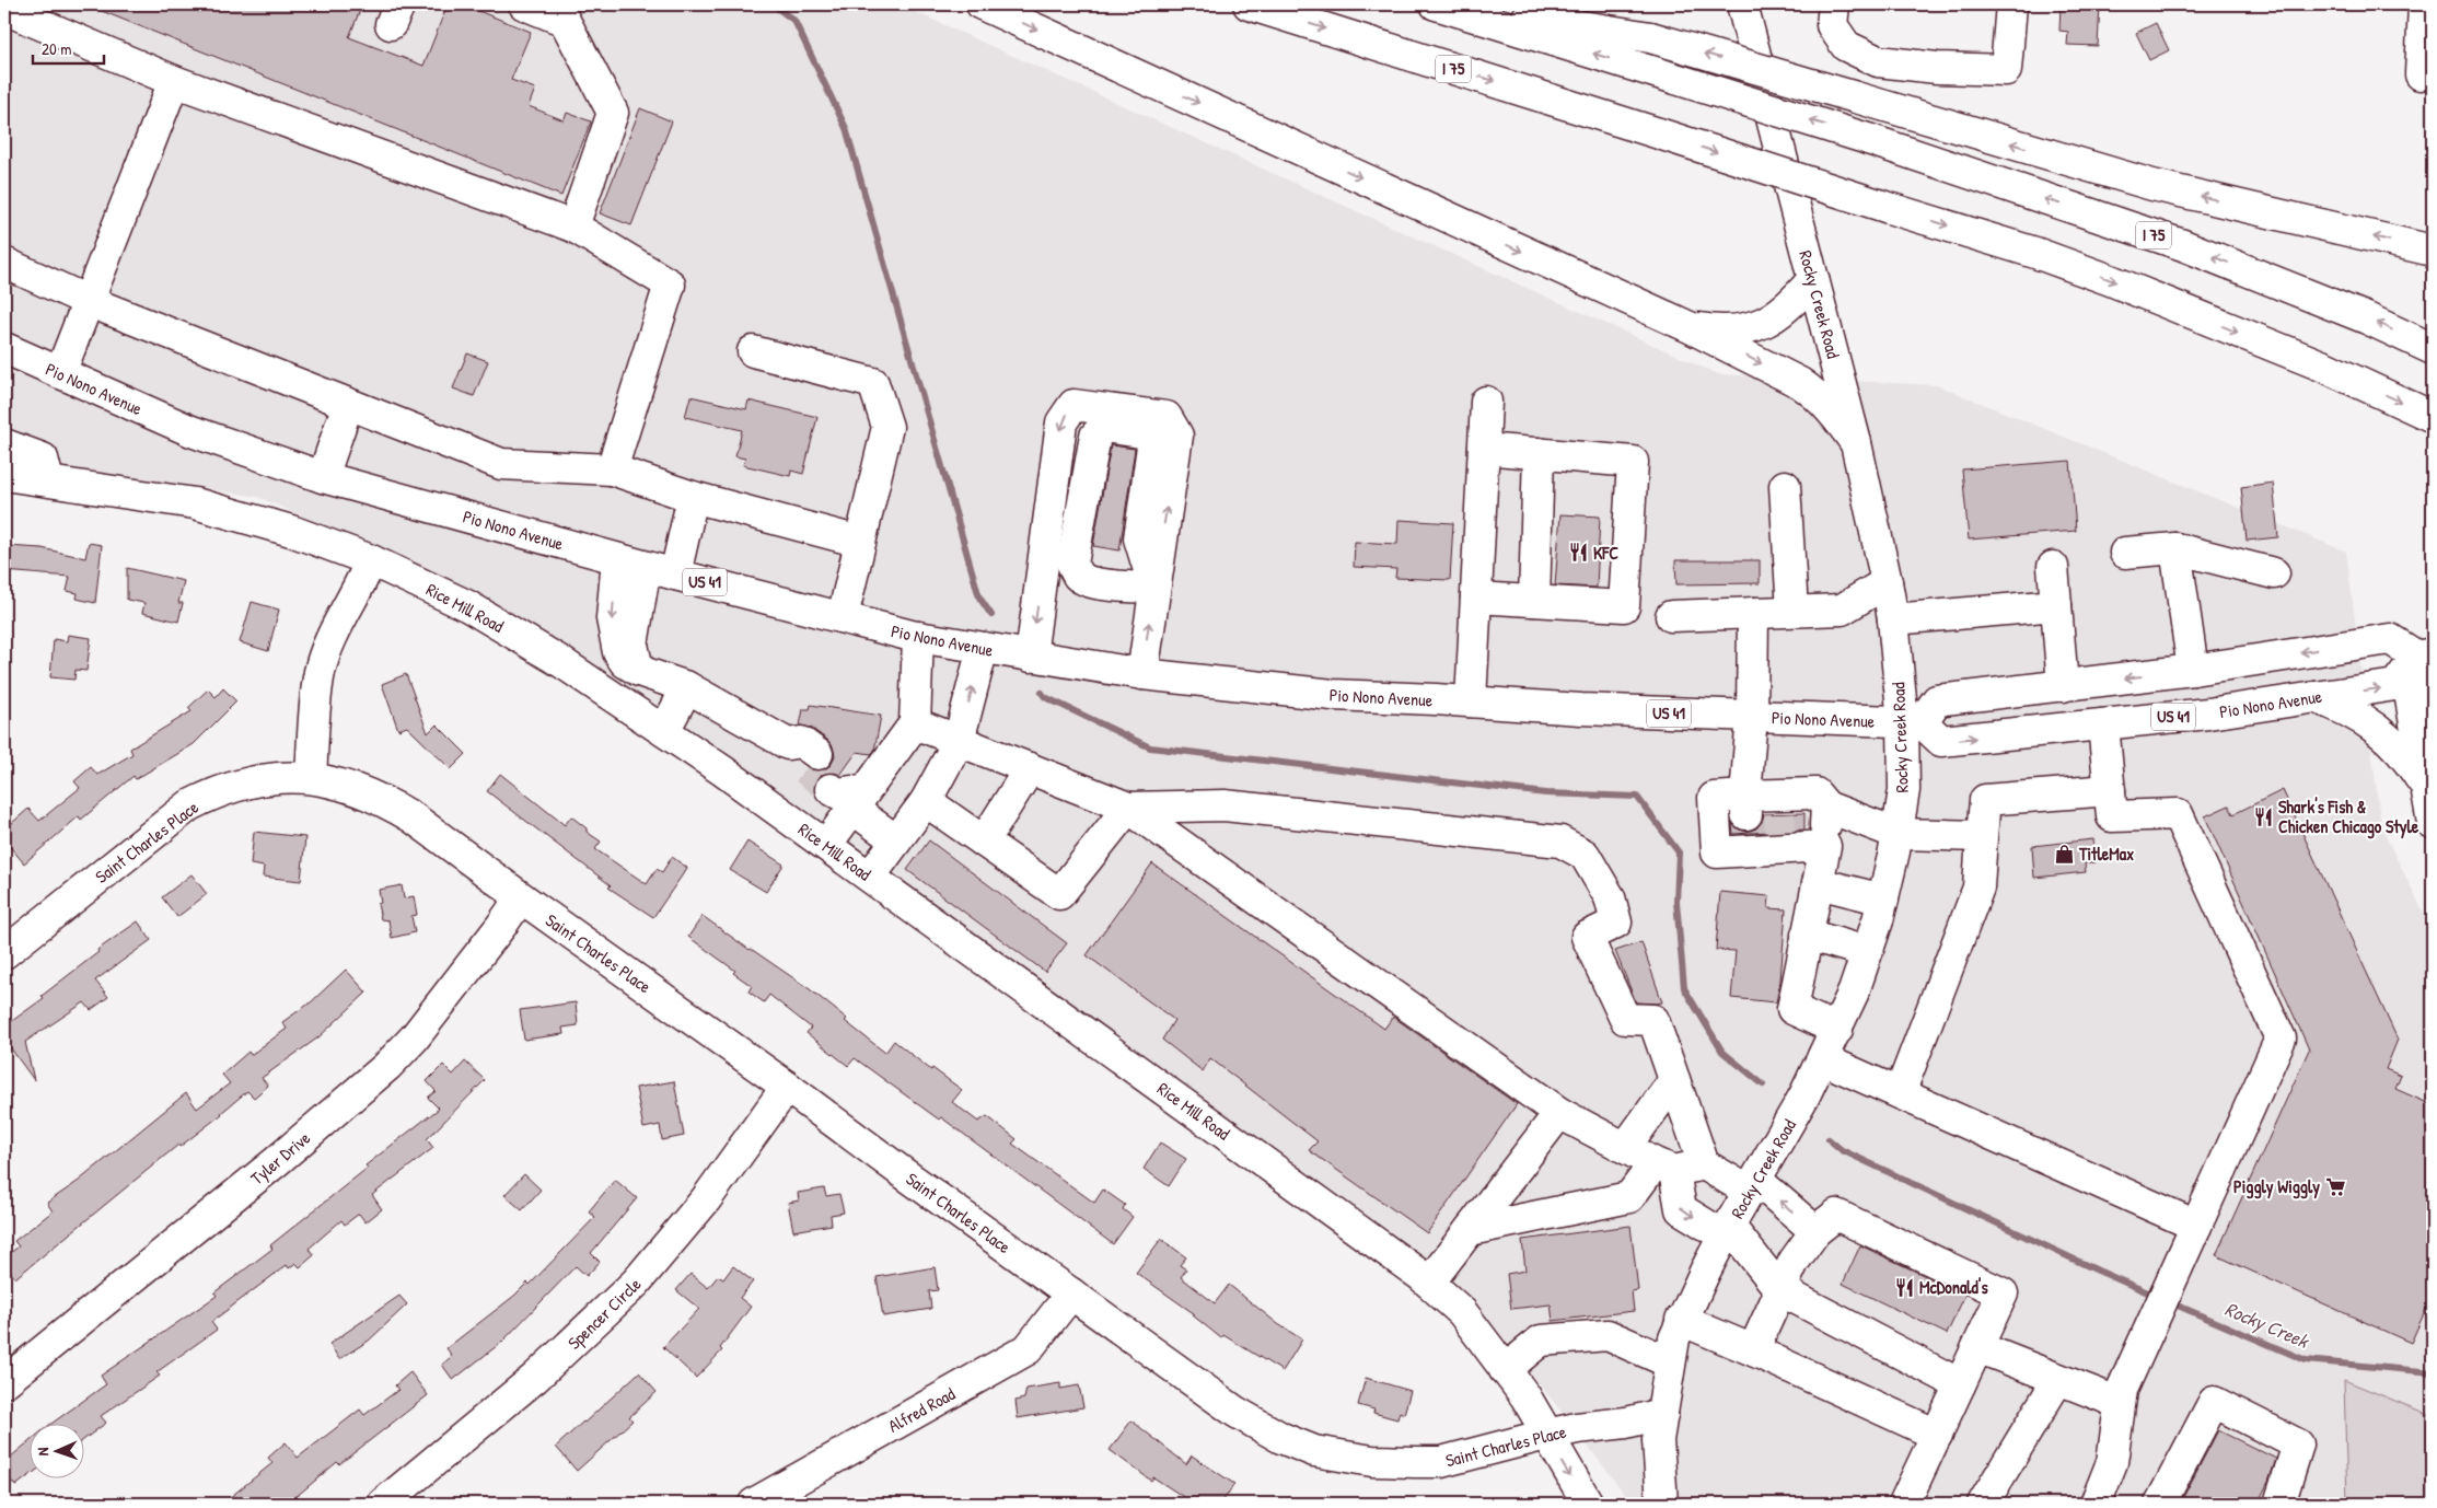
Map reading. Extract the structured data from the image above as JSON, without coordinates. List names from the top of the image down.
{
  "streets": {
    "main road": [
      "I 75",
      "Rocky Creek Road",
      "Pio Nono Avenue",
      "US 41",
      "Rice Mill Road",
      "Saint Charles Place",
      "Tyler Drive",
      "Spencer Circle",
      "Alfred Road"
    ]
  },
  "crossings": [
    ["Rocky Creek Road", "Pio Nono Avenue"],
    ["Rocky Creek Road", "Saint Charles Place"],
    ["Rice Mill Road", "Saint Charles Place"],
    ["Saint Charles Place", "Tyler Drive"],
    ["Saint Charles Place", "Spencer Circle"],
    ["Saint Charles Place", "Alfred Road"]
  ],
  "water": ["Rocky Creek"],
  "places": {
    "restaurant": ["KFC", "Shark's Fish & Chicken Chicago Style", "McDonald's"],
    "shop": ["TitleMax"],
    "supermarket": ["Piggly Wiggly"]
  },
  "scale_bar": "20 m",
  "north": "left"
}
